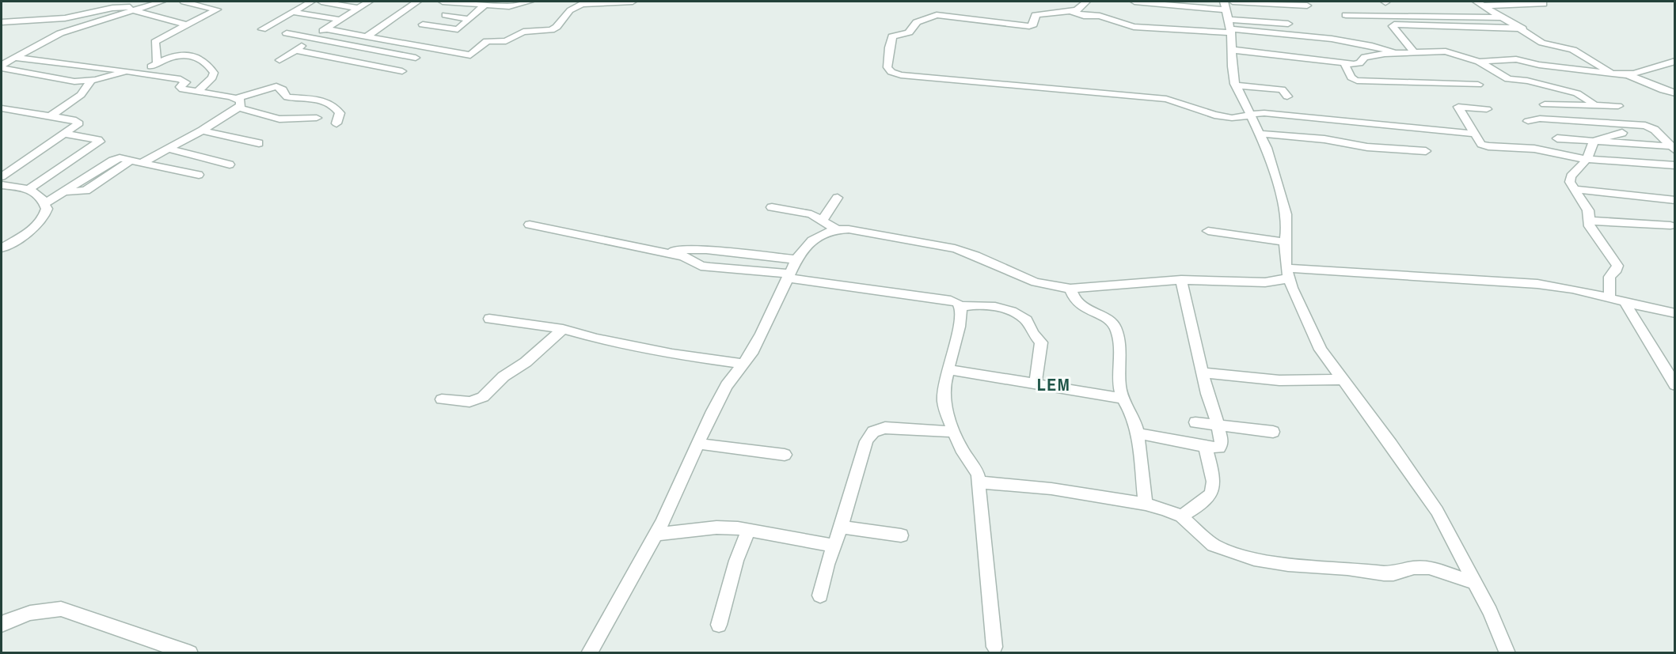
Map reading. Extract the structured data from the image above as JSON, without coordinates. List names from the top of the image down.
{
  "districts": ["LEM"]
}
